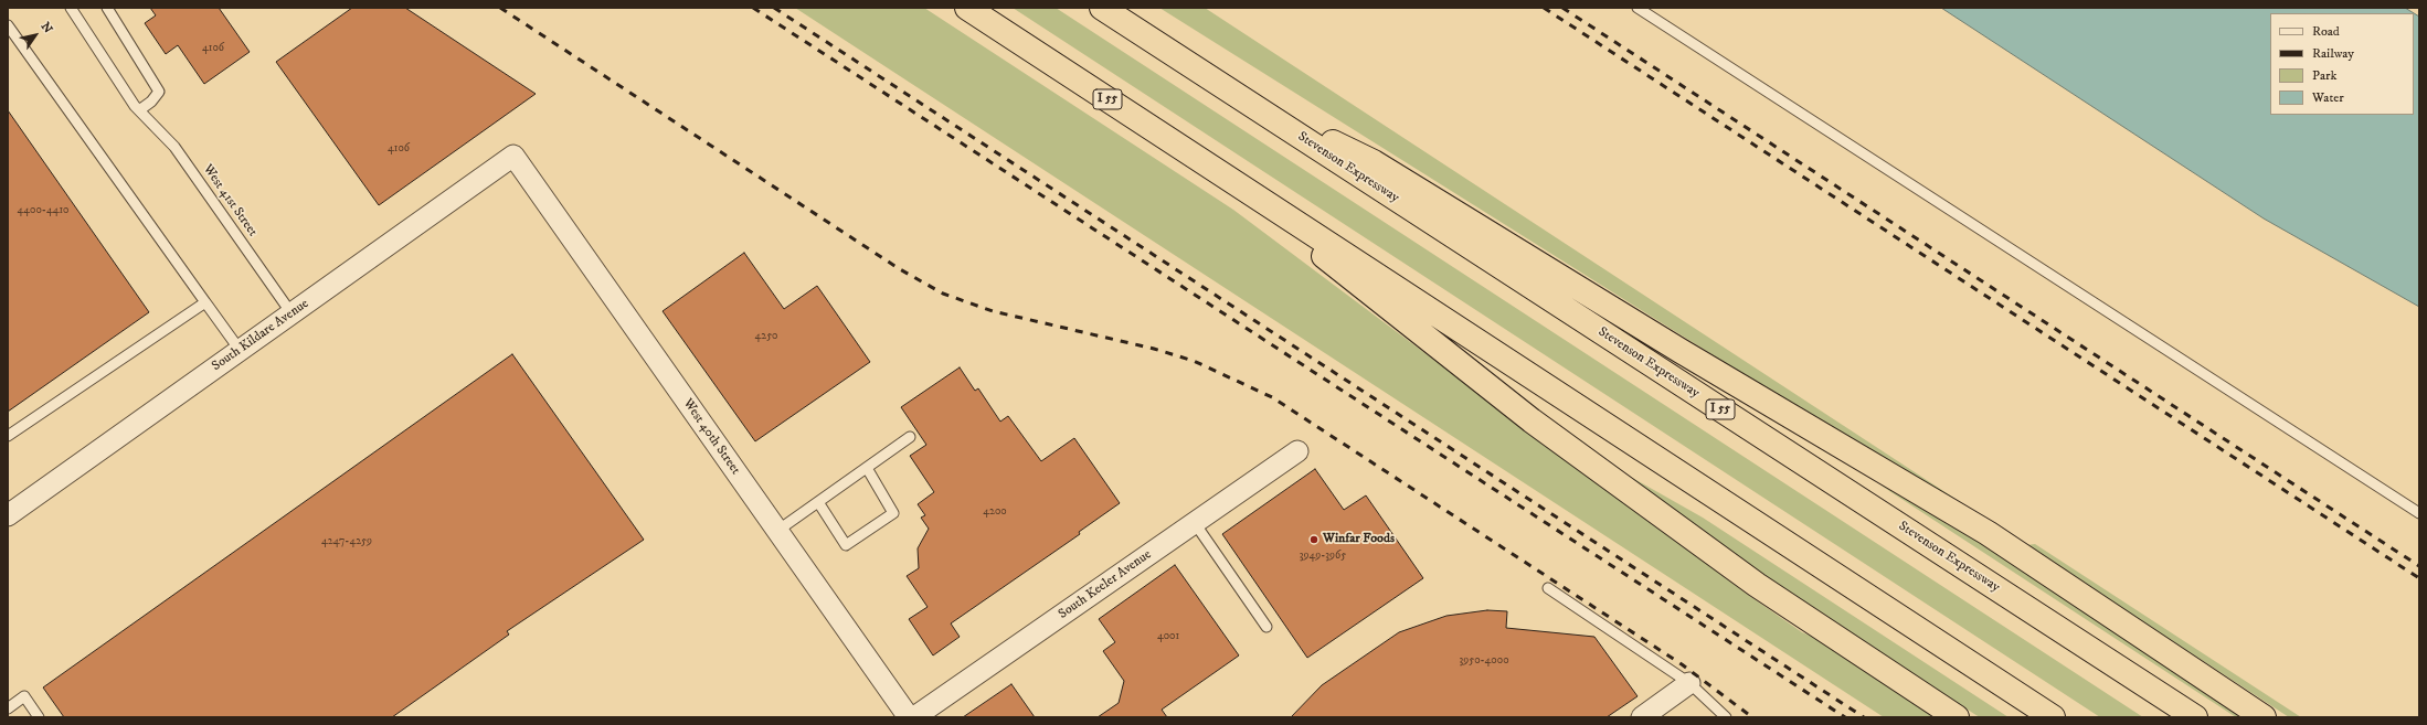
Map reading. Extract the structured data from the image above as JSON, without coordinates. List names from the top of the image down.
{
  "streets": {
    "highway": ["I 55", "Stevenson Expressway"],
    "street": ["South Kildare Avenue", "West 40th Street", "South Keeler Avenue"],
    "lane": ["West 41st Street"]
  },
  "crossings": [
    ["West 41st Street", "South Kildare Avenue"],
    ["South Kildare Avenue", "West 40th Street"]
  ],
  "places": ["Winfar Foods"],
  "house_numbers": [
    "4106",
    "4106",
    "4400-4410",
    "4250",
    "4200",
    "4247-4259",
    "3949-3965",
    "4001",
    "3950-4000"
  ],
  "legend": [
    "Road",
    "Railway",
    "Park",
    "Water"
  ],
  "north": "top right"
}
